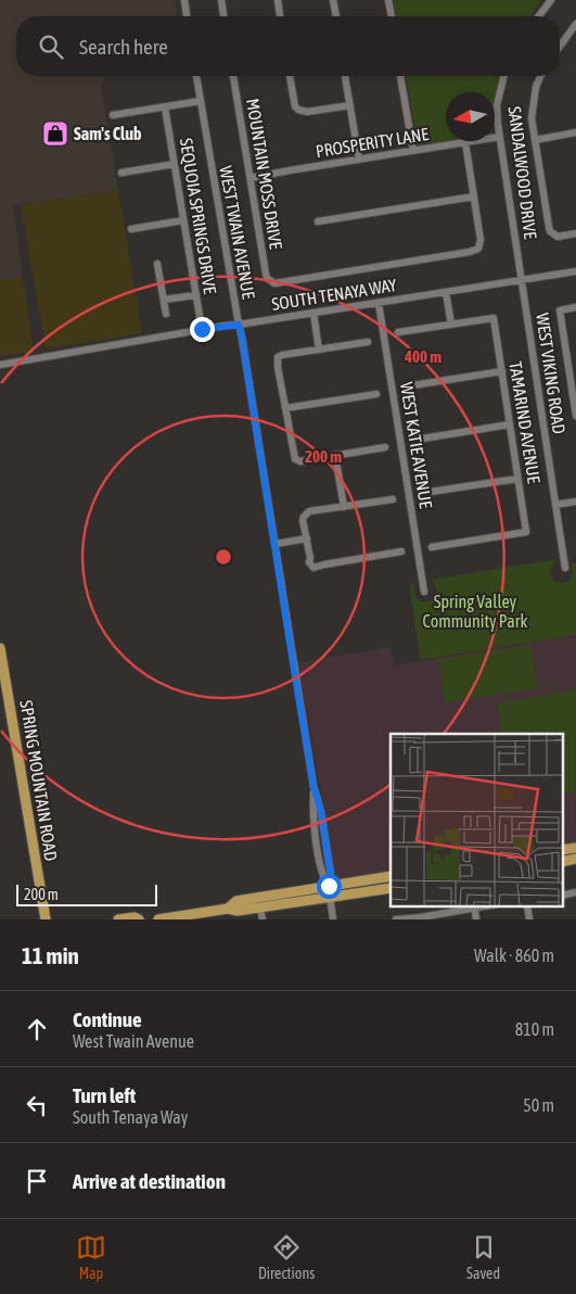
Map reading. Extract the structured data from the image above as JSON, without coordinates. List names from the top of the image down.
{
  "streets": {
    "main road": ["SPRING MOUNTAIN ROAD"],
    "street": [
      "PROSPERITY LANE",
      "SANDALWOOD DRIVE",
      "MOUNTAIN MOSS DRIVE",
      "SEQUOIA SPRINGS DRIVE",
      "WEST TWAIN AVENUE",
      "SOUTH TENAYA WAY",
      "WEST VIKING ROAD",
      "TAMARIND AVENUE",
      "WEST KATIE AVENUE"
    ]
  },
  "crossings": [
    ["PROSPERITY LANE", "SANDALWOOD DRIVE"],
    ["PROSPERITY LANE", "MOUNTAIN MOSS DRIVE"],
    ["SANDALWOOD DRIVE", "SOUTH TENAYA WAY"],
    ["SANDALWOOD DRIVE", "WEST VIKING ROAD"],
    ["SEQUOIA SPRINGS DRIVE", "SOUTH TENAYA WAY"],
    ["WEST TWAIN AVENUE", "SOUTH TENAYA WAY"],
    ["SOUTH TENAYA WAY", "WEST VIKING ROAD"],
    ["SOUTH TENAYA WAY", "WEST KATIE AVENUE"]
  ],
  "parks": ["Spring Valley Community Park"],
  "places": {
    "shop": ["Sam's Club"]
  },
  "scale_bar": "200 m",
  "north": "left",
  "page": {
    "search": "Search here",
    "scale": "200 m",
    "heading": ["11 min", "Walk · 860 m"],
    "list": [
      ["Continue", "West Twain Avenue", "810 m"],
      ["Turn left", "South Tenaya Way", "50 m"],
      "Arrive at destination"
    ],
    "nav": ["Map", "Directions", "Saved"]
  },
  "rings": ["400 m", "200 m"]
}
